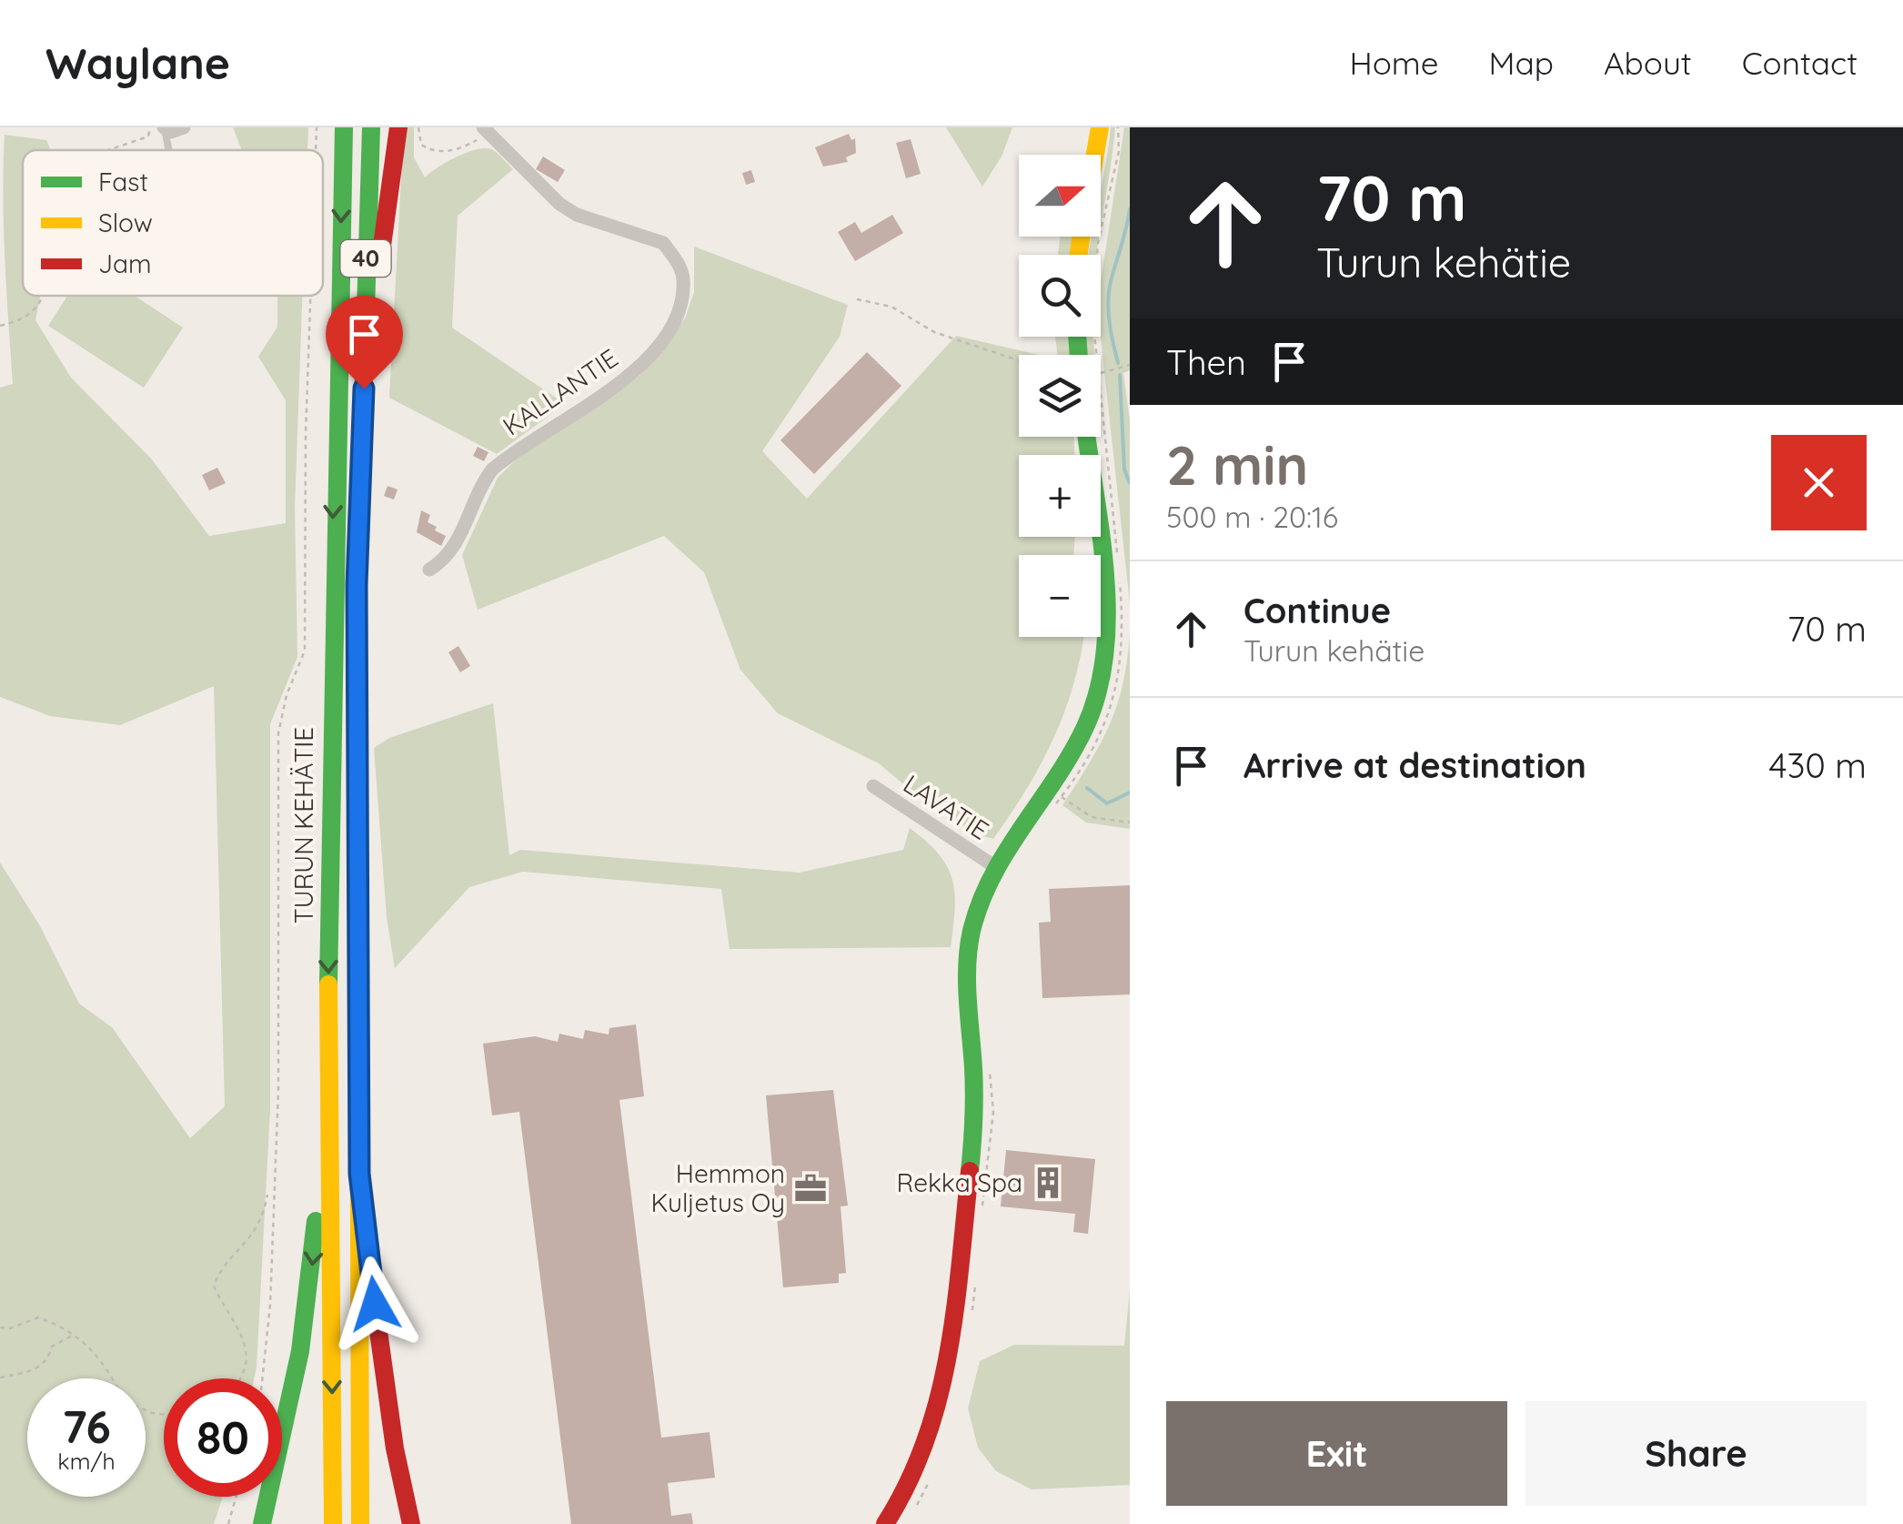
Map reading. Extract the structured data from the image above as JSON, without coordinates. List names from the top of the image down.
{
  "streets": {
    "main road": ["40", "TURUN KEHÄTIE"],
    "street": ["KALLANTIE", "LAVATIE"]
  },
  "places": {
    "building": ["Rekka Spa"],
    "office": ["Hemmon Kuljetus Oy"]
  },
  "legend": ["Fast", "Slow", "Jam"],
  "north": "right",
  "page": {
    "header": "Waylane",
    "nav": [
      "Home",
      "Map",
      "About",
      "Contact"
    ],
    "turn": ["70 m", "Turun kehätie"],
    "map_buttons": ["+", "−"],
    "then": "Then",
    "heading": ["2 min", "500 m · 20:16"],
    "list": [
      {
        "name": "Continue",
        "note": "Turun kehätie",
        "value": "70 m"
      },
      {
        "name": "Arrive at destination",
        "value": "430 m"
      }
    ],
    "speed": "76 km/h",
    "limit": "80",
    "buttons": ["Exit", "Share"]
  }
}
